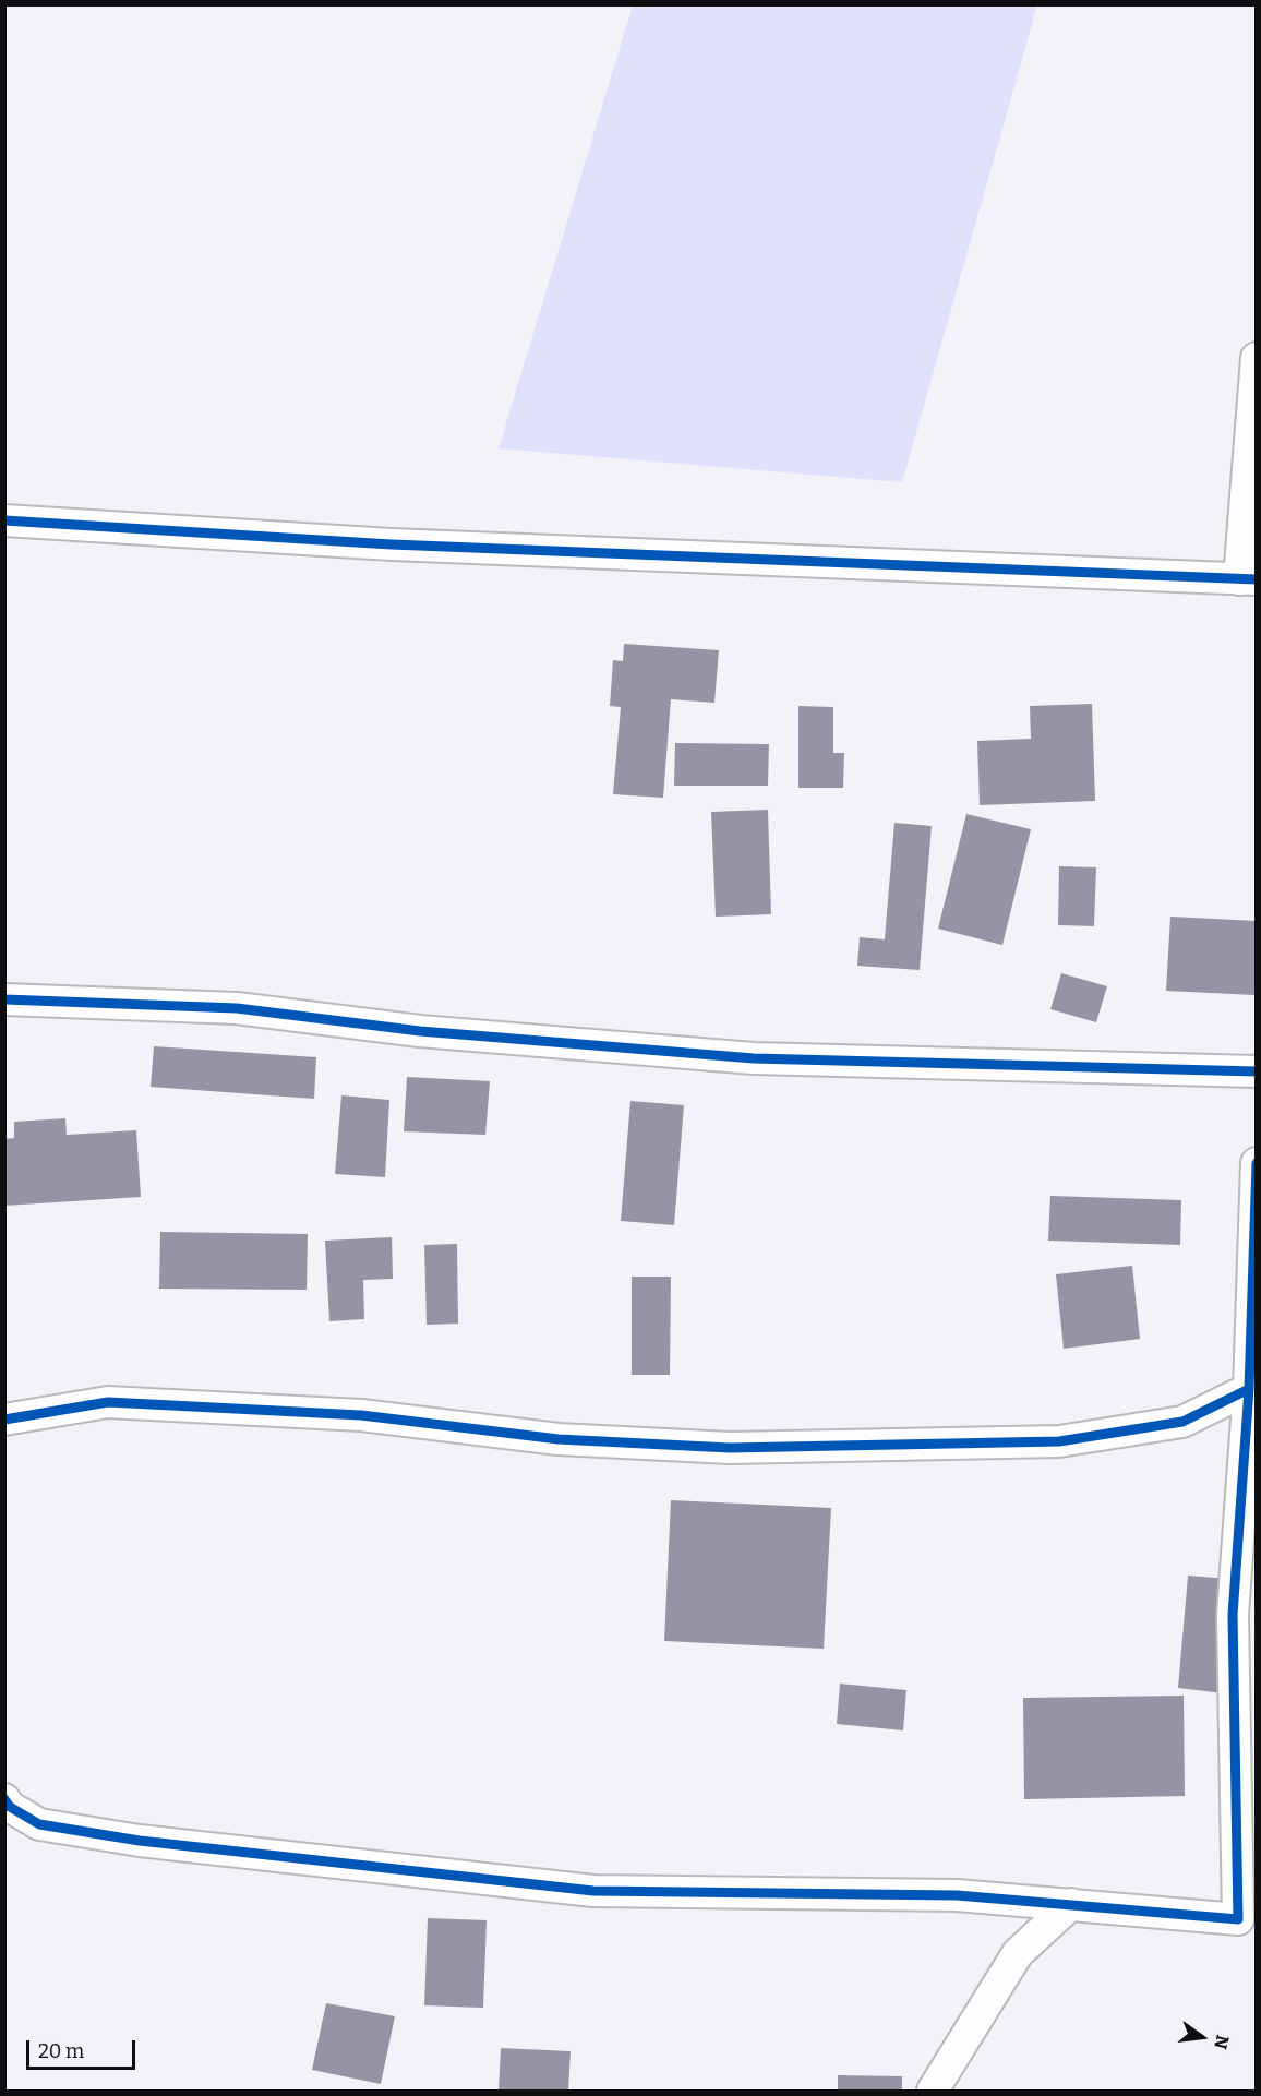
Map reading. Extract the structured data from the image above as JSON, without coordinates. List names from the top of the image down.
{
  "scale_bar": "20 m",
  "north": "right"
}
